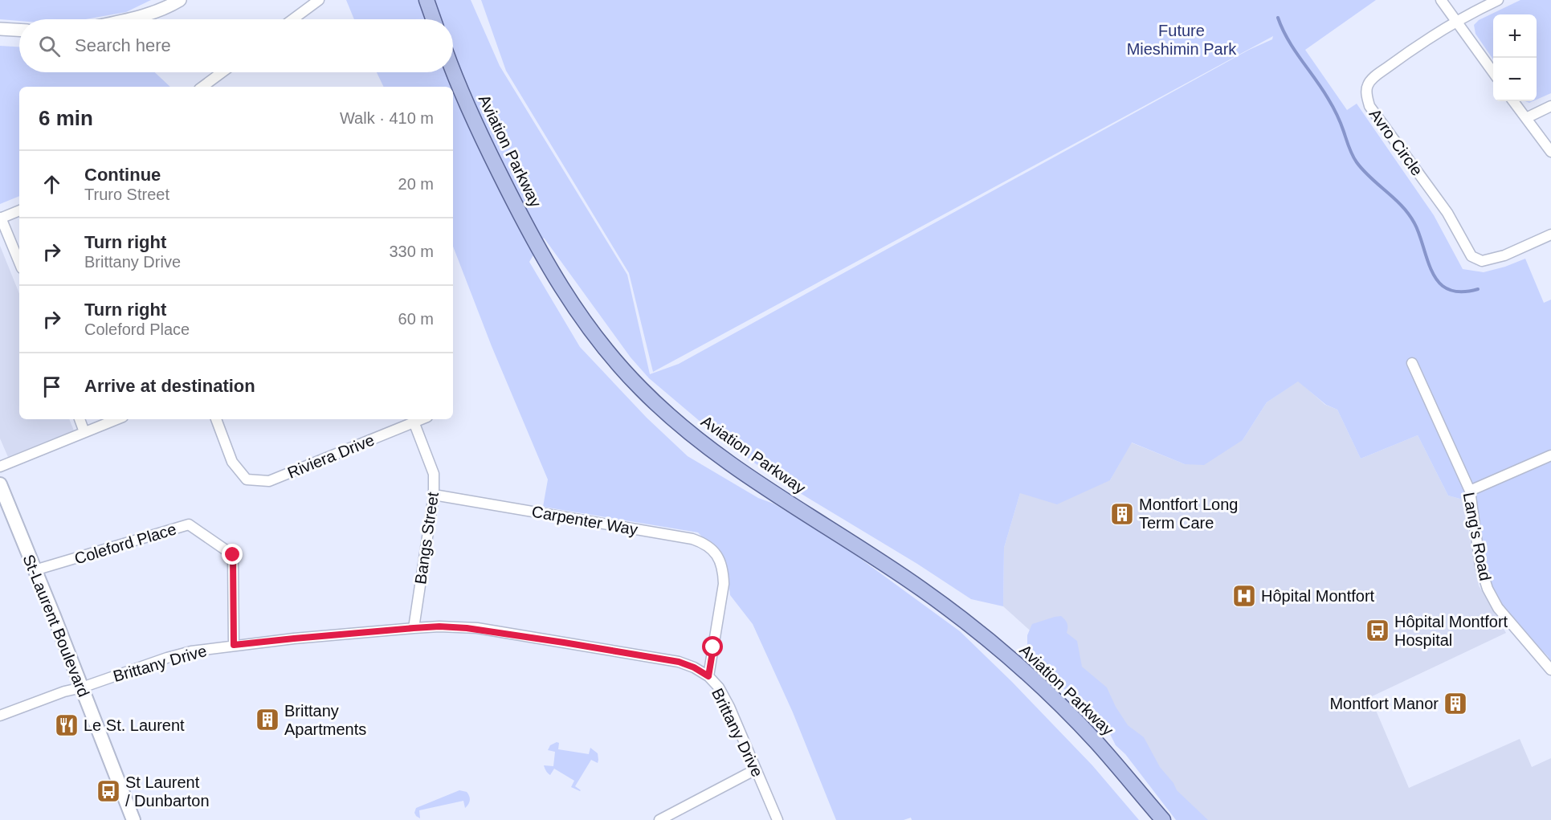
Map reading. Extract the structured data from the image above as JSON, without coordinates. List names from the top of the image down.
{
  "streets": {
    "main road": ["Aviation Parkway", "St-Laurent Boulevard"],
    "street": [
      "Avro Circle",
      "Riviera Drive",
      "Carpenter Way",
      "Lang's Road",
      "Bangs Street",
      "Coleford Place",
      "Brittany Drive"
    ]
  },
  "crossings": [
    ["Riviera Drive", "Bangs Street"],
    ["Carpenter Way", "Bangs Street"],
    ["Carpenter Way", "Brittany Drive"],
    ["Bangs Street", "Brittany Drive"],
    ["Coleford Place", "St-Laurent Boulevard"],
    ["Coleford Place", "Brittany Drive"],
    ["St-Laurent Boulevard", "Brittany Drive"]
  ],
  "parks": ["Future Mieshimin Park"],
  "places": {
    "building": ["Montfort Long Term Care", "Montfort Manor", "Brittany Apartments"],
    "hospital": ["Hôpital Montfort"],
    "bus stop": ["Hôpital Montfort Hospital", "St Laurent / Dunbarton"],
    "restaurant": ["Le St. Laurent"]
  },
  "page": {
    "map_buttons": ["+", "−"],
    "search": "Search here",
    "heading": ["6 min", "Walk · 410 m"],
    "list": [
      ["Continue", "Truro Street", "20 m"],
      ["Turn right", "Brittany Drive", "330 m"],
      ["Turn right", "Coleford Place", "60 m"],
      "Arrive at destination"
    ]
  }
}
